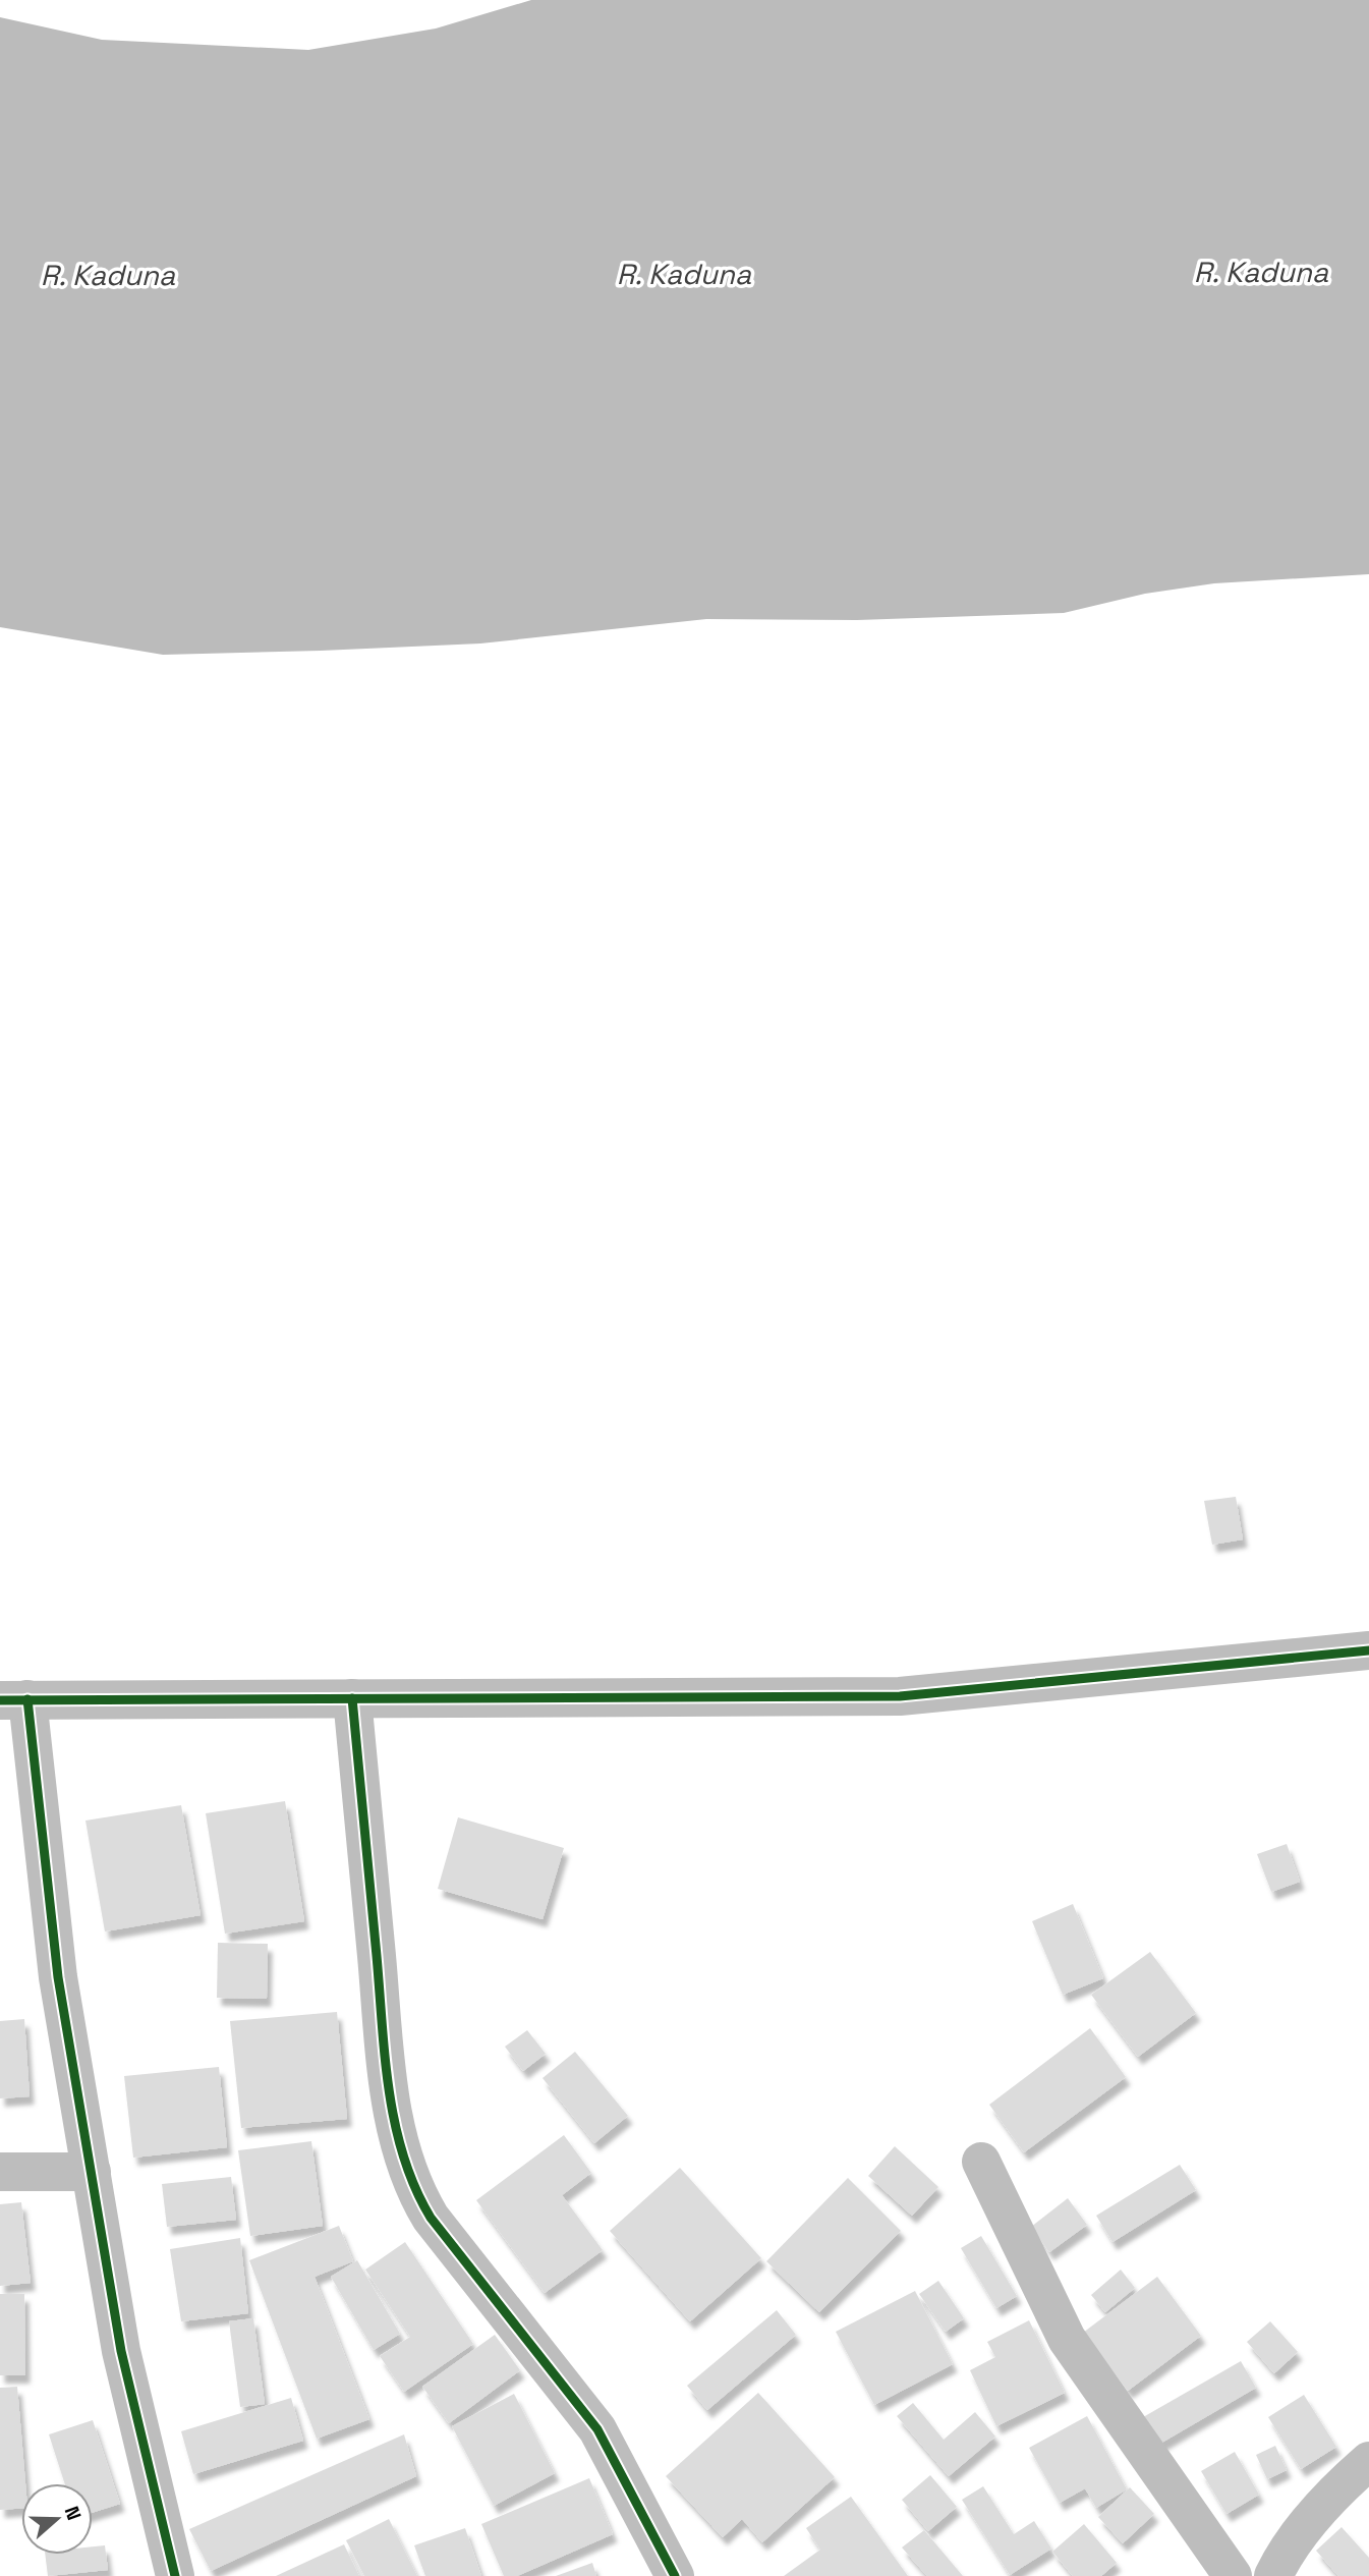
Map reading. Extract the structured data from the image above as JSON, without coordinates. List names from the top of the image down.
{
  "water": ["R. Kaduna"],
  "north": "right"
}
